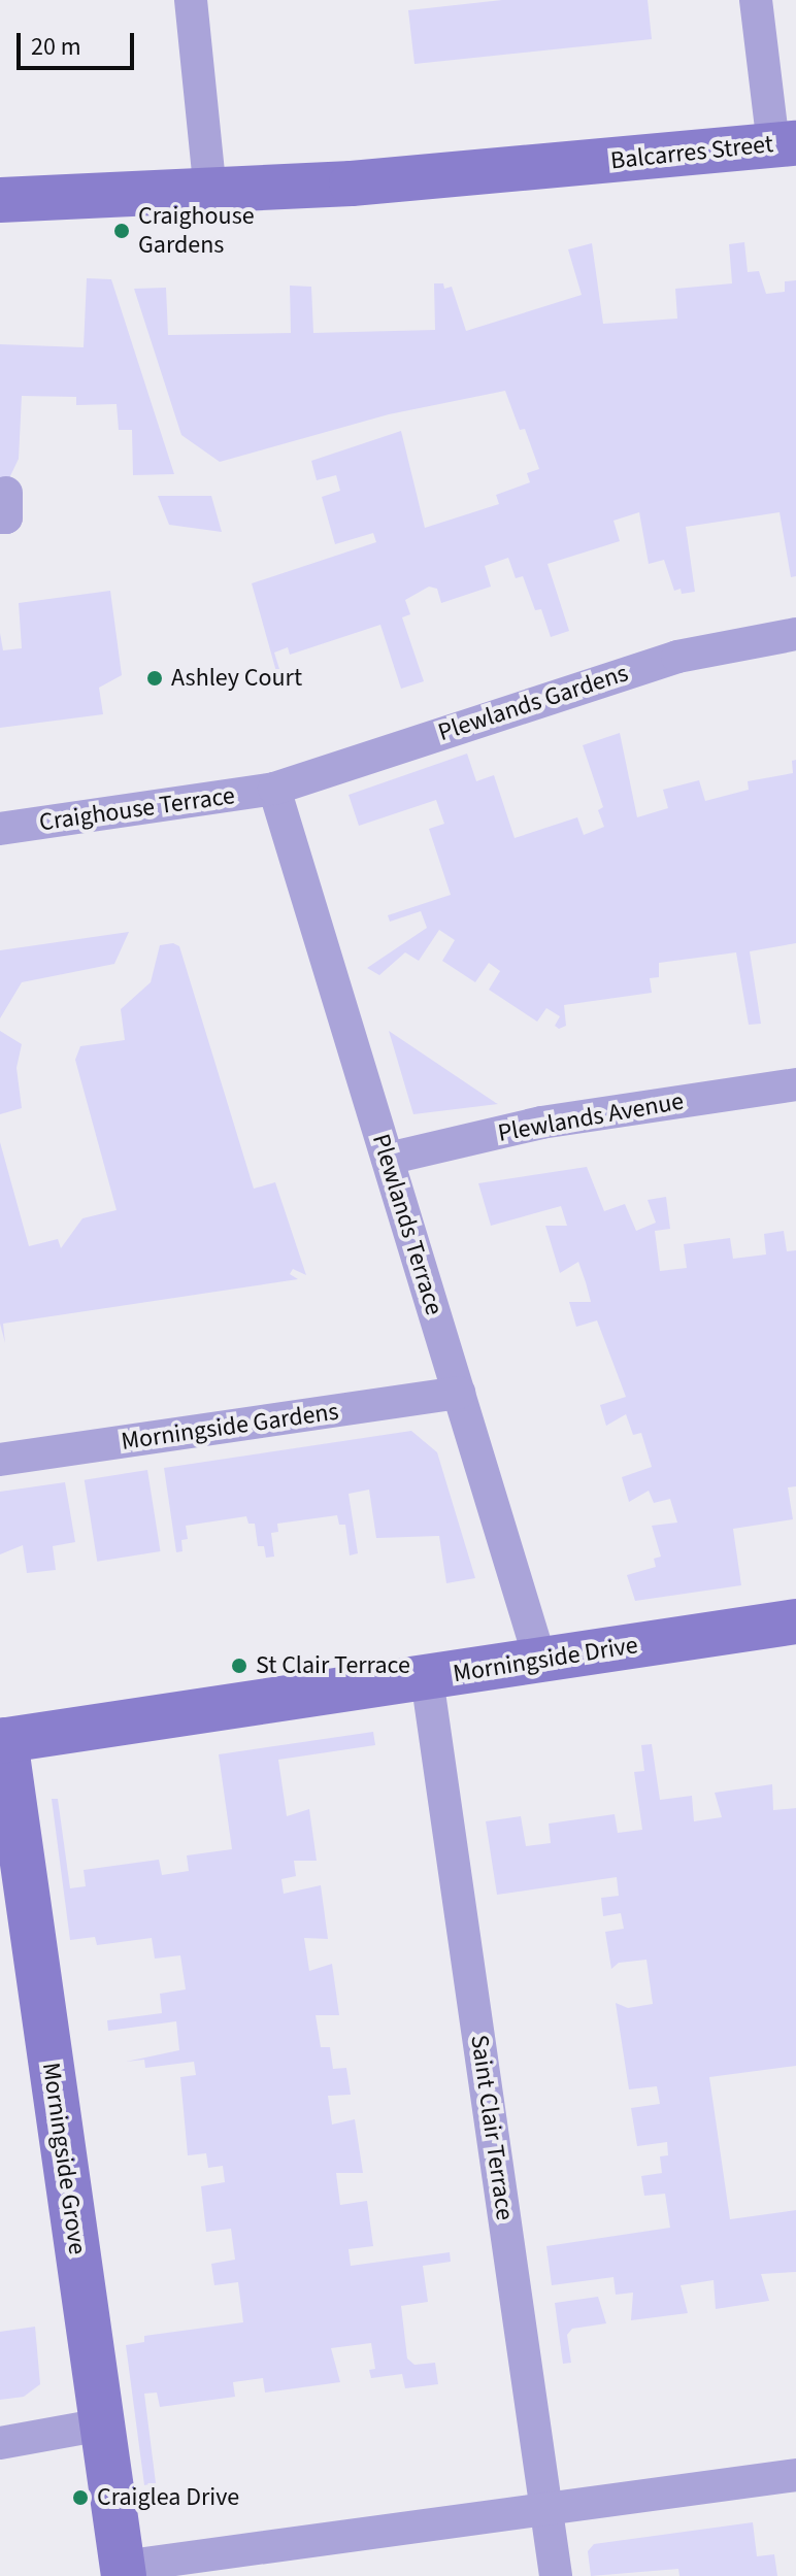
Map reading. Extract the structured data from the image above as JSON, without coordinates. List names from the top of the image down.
{
  "streets": {
    "street": [
      "Balcarres Street",
      "Plewlands Gardens",
      "Craighouse Terrace",
      "Plewlands Avenue",
      "Plewlands Terrace",
      "Morningside Gardens",
      "Morningside Drive",
      "Saint Clair Terrace",
      "Morningside Grove"
    ]
  },
  "crossings": [
    ["Plewlands Gardens", "Craighouse Terrace"],
    ["Plewlands Gardens", "Plewlands Terrace"],
    ["Craighouse Terrace", "Plewlands Terrace"],
    ["Plewlands Avenue", "Plewlands Terrace"],
    ["Plewlands Terrace", "Morningside Gardens"],
    ["Plewlands Terrace", "Morningside Drive"],
    ["Morningside Drive", "Saint Clair Terrace"],
    ["Morningside Drive", "Morningside Grove"]
  ],
  "places": [
    "Craighouse Gardens",
    "Ashley Court",
    "St Clair Terrace",
    "Craiglea Drive"
  ],
  "scale_bar": "20 m"
}
